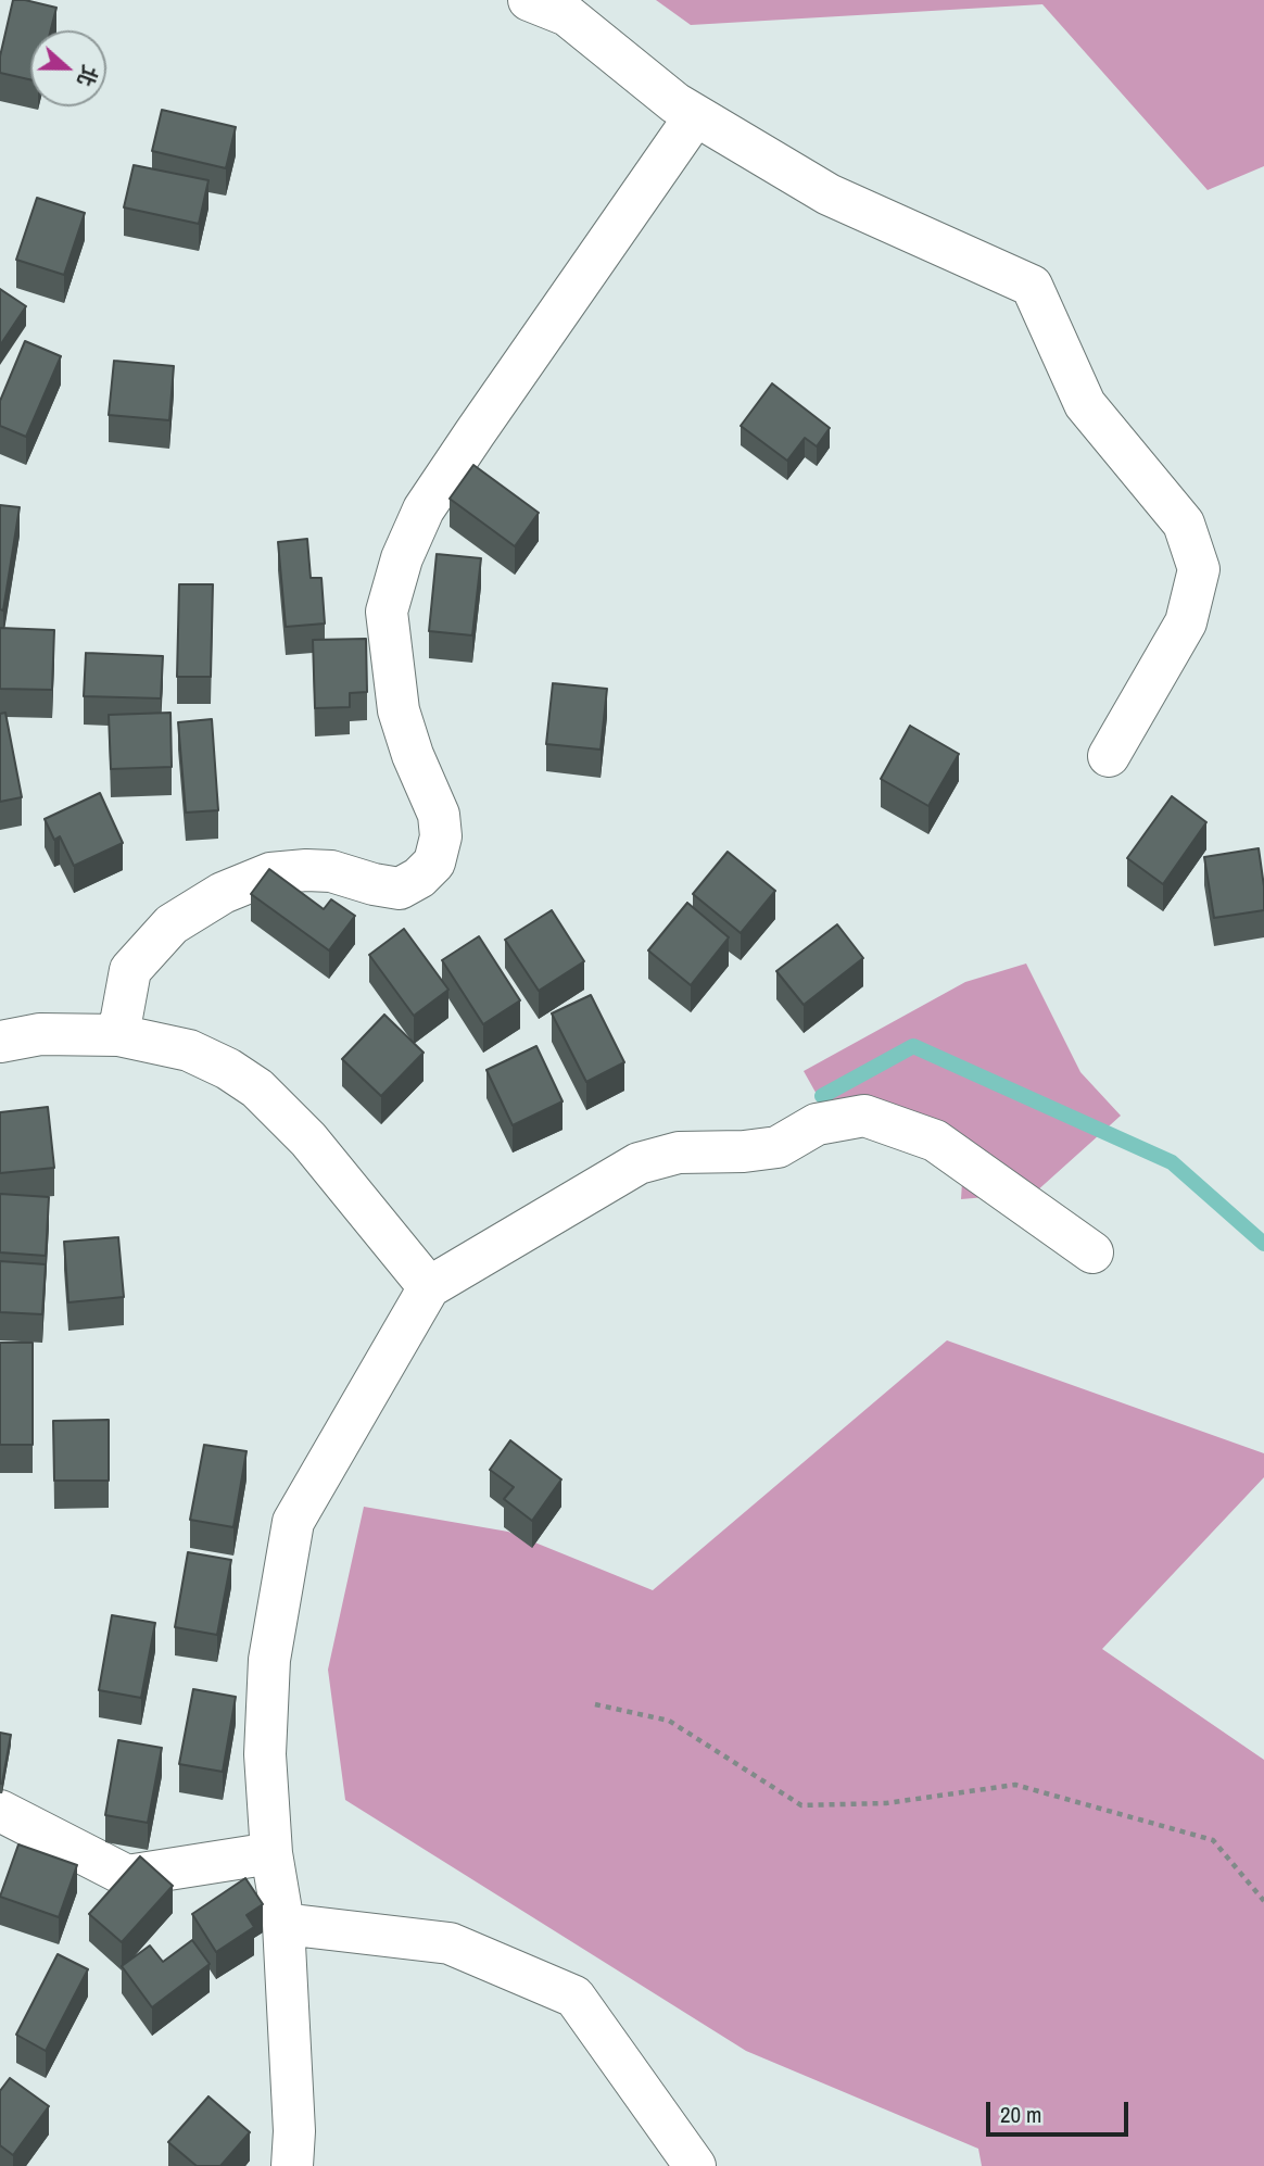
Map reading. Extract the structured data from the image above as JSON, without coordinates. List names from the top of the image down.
{
  "scale_bar": "20 m",
  "north": "right"
}
